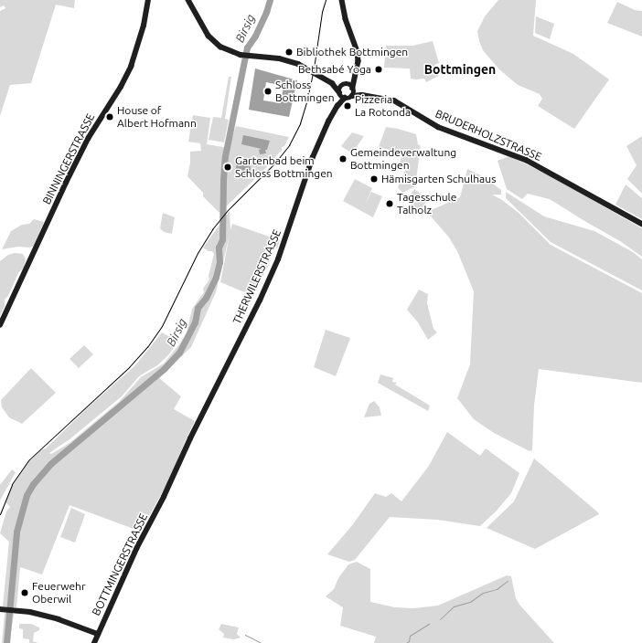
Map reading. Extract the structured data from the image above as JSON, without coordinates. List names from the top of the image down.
{
  "streets": {
    "main road": [
      "BRUDERHOLZSTRASSE",
      "BINNINGERSTRASSE",
      "THERWILERSTRASSE",
      "BOTTMINGERSTRASSE"
    ]
  },
  "crossings": [
    ["BRUDERHOLZSTRASSE", "THERWILERSTRASSE"],
    ["THERWILERSTRASSE", "BOTTMINGERSTRASSE"]
  ],
  "districts": ["Bottmingen"],
  "water": ["Birsig"],
  "places": [
    "Bibliothek Bottmingen",
    "Bethsabé Yoga",
    "Schloss Bottmingen",
    "Pizzeria La Rotonda",
    "House of Albert Hofmann",
    "Gemeindeverwaltung Bottmingen",
    "Gartenbad beim Schloss Bottmingen",
    "Hämisgarten Schulhaus",
    "Tagesschule Talholz",
    "Feuerwehr Oberwil"
  ]
}
